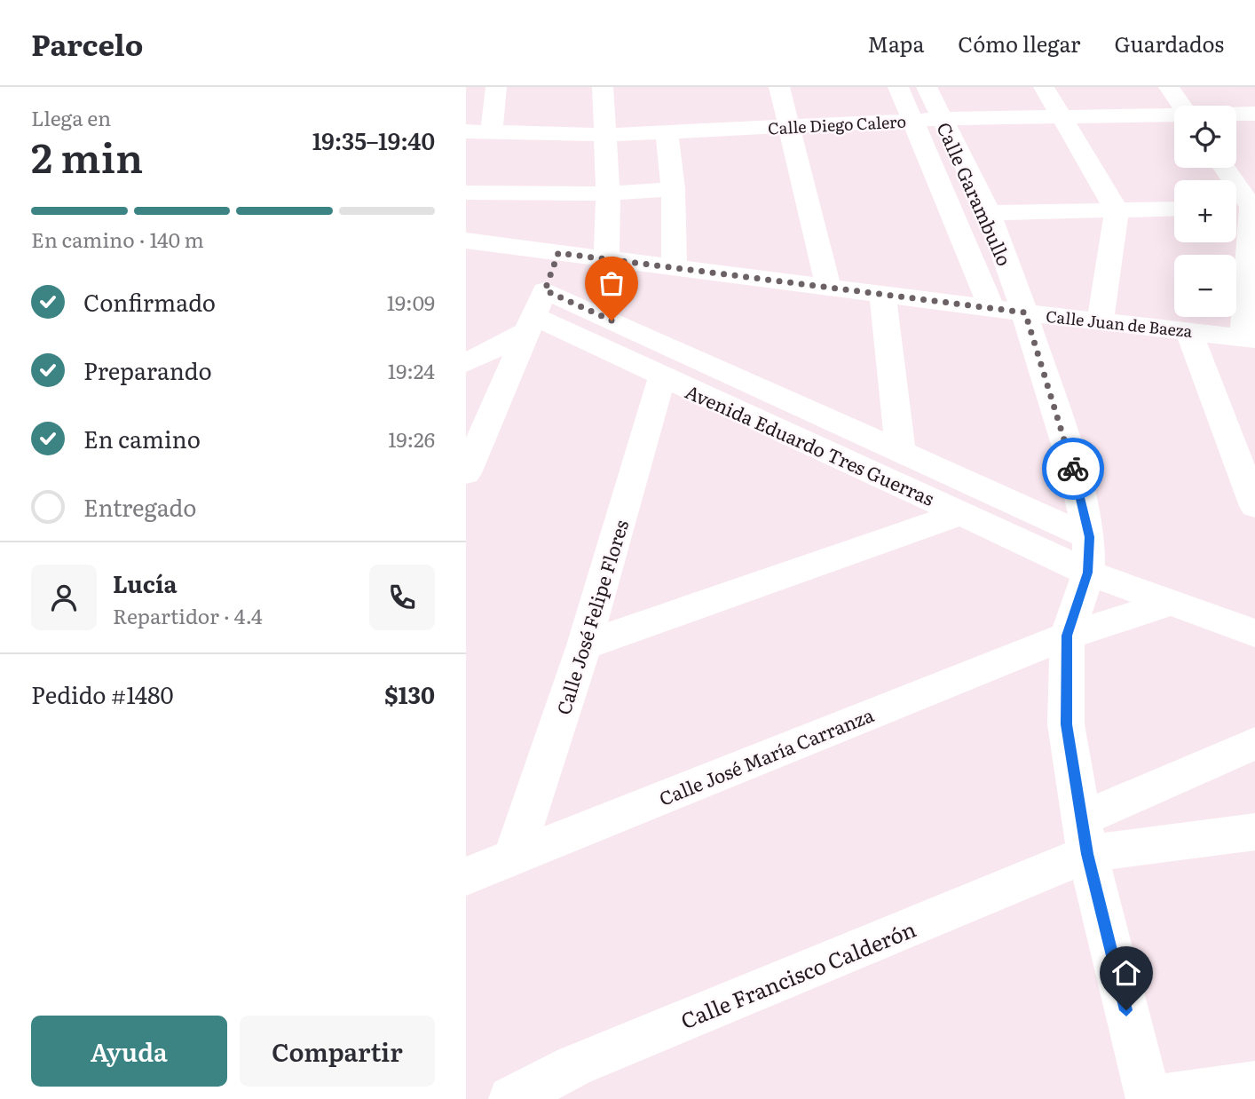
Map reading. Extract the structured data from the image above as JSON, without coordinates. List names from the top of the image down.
{
  "streets": {
    "street": [
      "Calle Diego Calero",
      "Calle Garambullo",
      "Calle Juan de Baeza",
      "Avenida Eduardo Tres Guerras",
      "Calle José Felipe Flores",
      "Calle José María Carranza",
      "Calle Francisco Calderón"
    ]
  },
  "crossings": [
    ["Calle Diego Calero", "Calle Garambullo"],
    ["Calle Garambullo", "Calle Juan de Baeza"],
    ["Calle Garambullo", "Avenida Eduardo Tres Guerras"],
    ["Calle Garambullo", "Calle José María Carranza"],
    ["Calle Garambullo", "Calle Francisco Calderón"],
    ["Avenida Eduardo Tres Guerras", "Calle José Felipe Flores"],
    ["Avenida Eduardo Tres Guerras", "Calle José María Carranza"],
    ["Calle José Felipe Flores", "Calle José María Carranza"]
  ],
  "page": {
    "header": "Parcelo",
    "nav": ["Mapa", "Cómo llegar", "Guardados"],
    "heading": ["2 min", "Llega en", "19:35–19:40"],
    "panel": [
      "Lucía",
      "Repartidor · 4.4",
      "Pedido #1480",
      "$130"
    ],
    "map_buttons": ["+", "−"],
    "bar": "En camino · 140 m",
    "list": [
      ["Confirmado", "19:09"],
      ["Preparando", "19:24"],
      ["En camino", "19:26"],
      "Entregado"
    ],
    "buttons": ["Ayuda", "Compartir"]
  }
}
